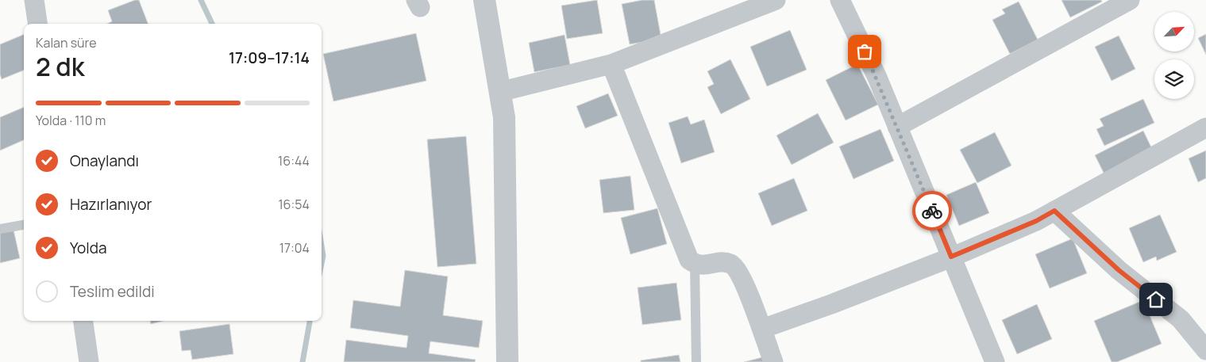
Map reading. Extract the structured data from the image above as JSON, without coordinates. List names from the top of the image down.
{
  "north": "top right",
  "page": {
    "heading": ["2 dk", "Kalan süre", "17:09–17:14"],
    "bar": "Yolda · 110 m",
    "list": [
      ["Onaylandı", "16:44"],
      ["Hazırlanıyor", "16:54"],
      ["Yolda", "17:04"],
      "Teslim edildi"
    ]
  }
}
